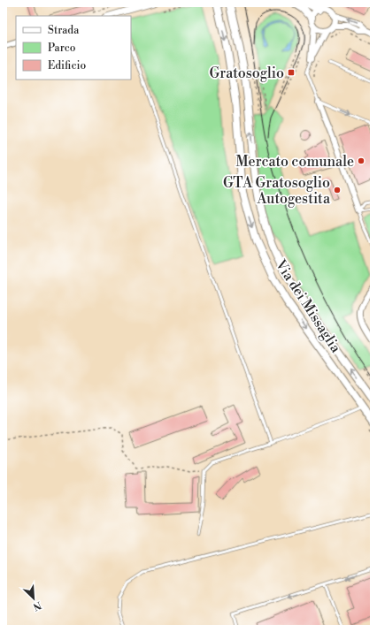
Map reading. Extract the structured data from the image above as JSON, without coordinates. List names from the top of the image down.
{
  "streets": {
    "main road": ["Via dei Missaglia"]
  },
  "places": {
    "transit": ["Gratosoglio"],
    "other": ["Mercato comunale", "GTA Gratosoglio Autogestita"]
  },
  "legend": ["Strada", "Parco", "Edificio"],
  "north": "bottom right"
}
